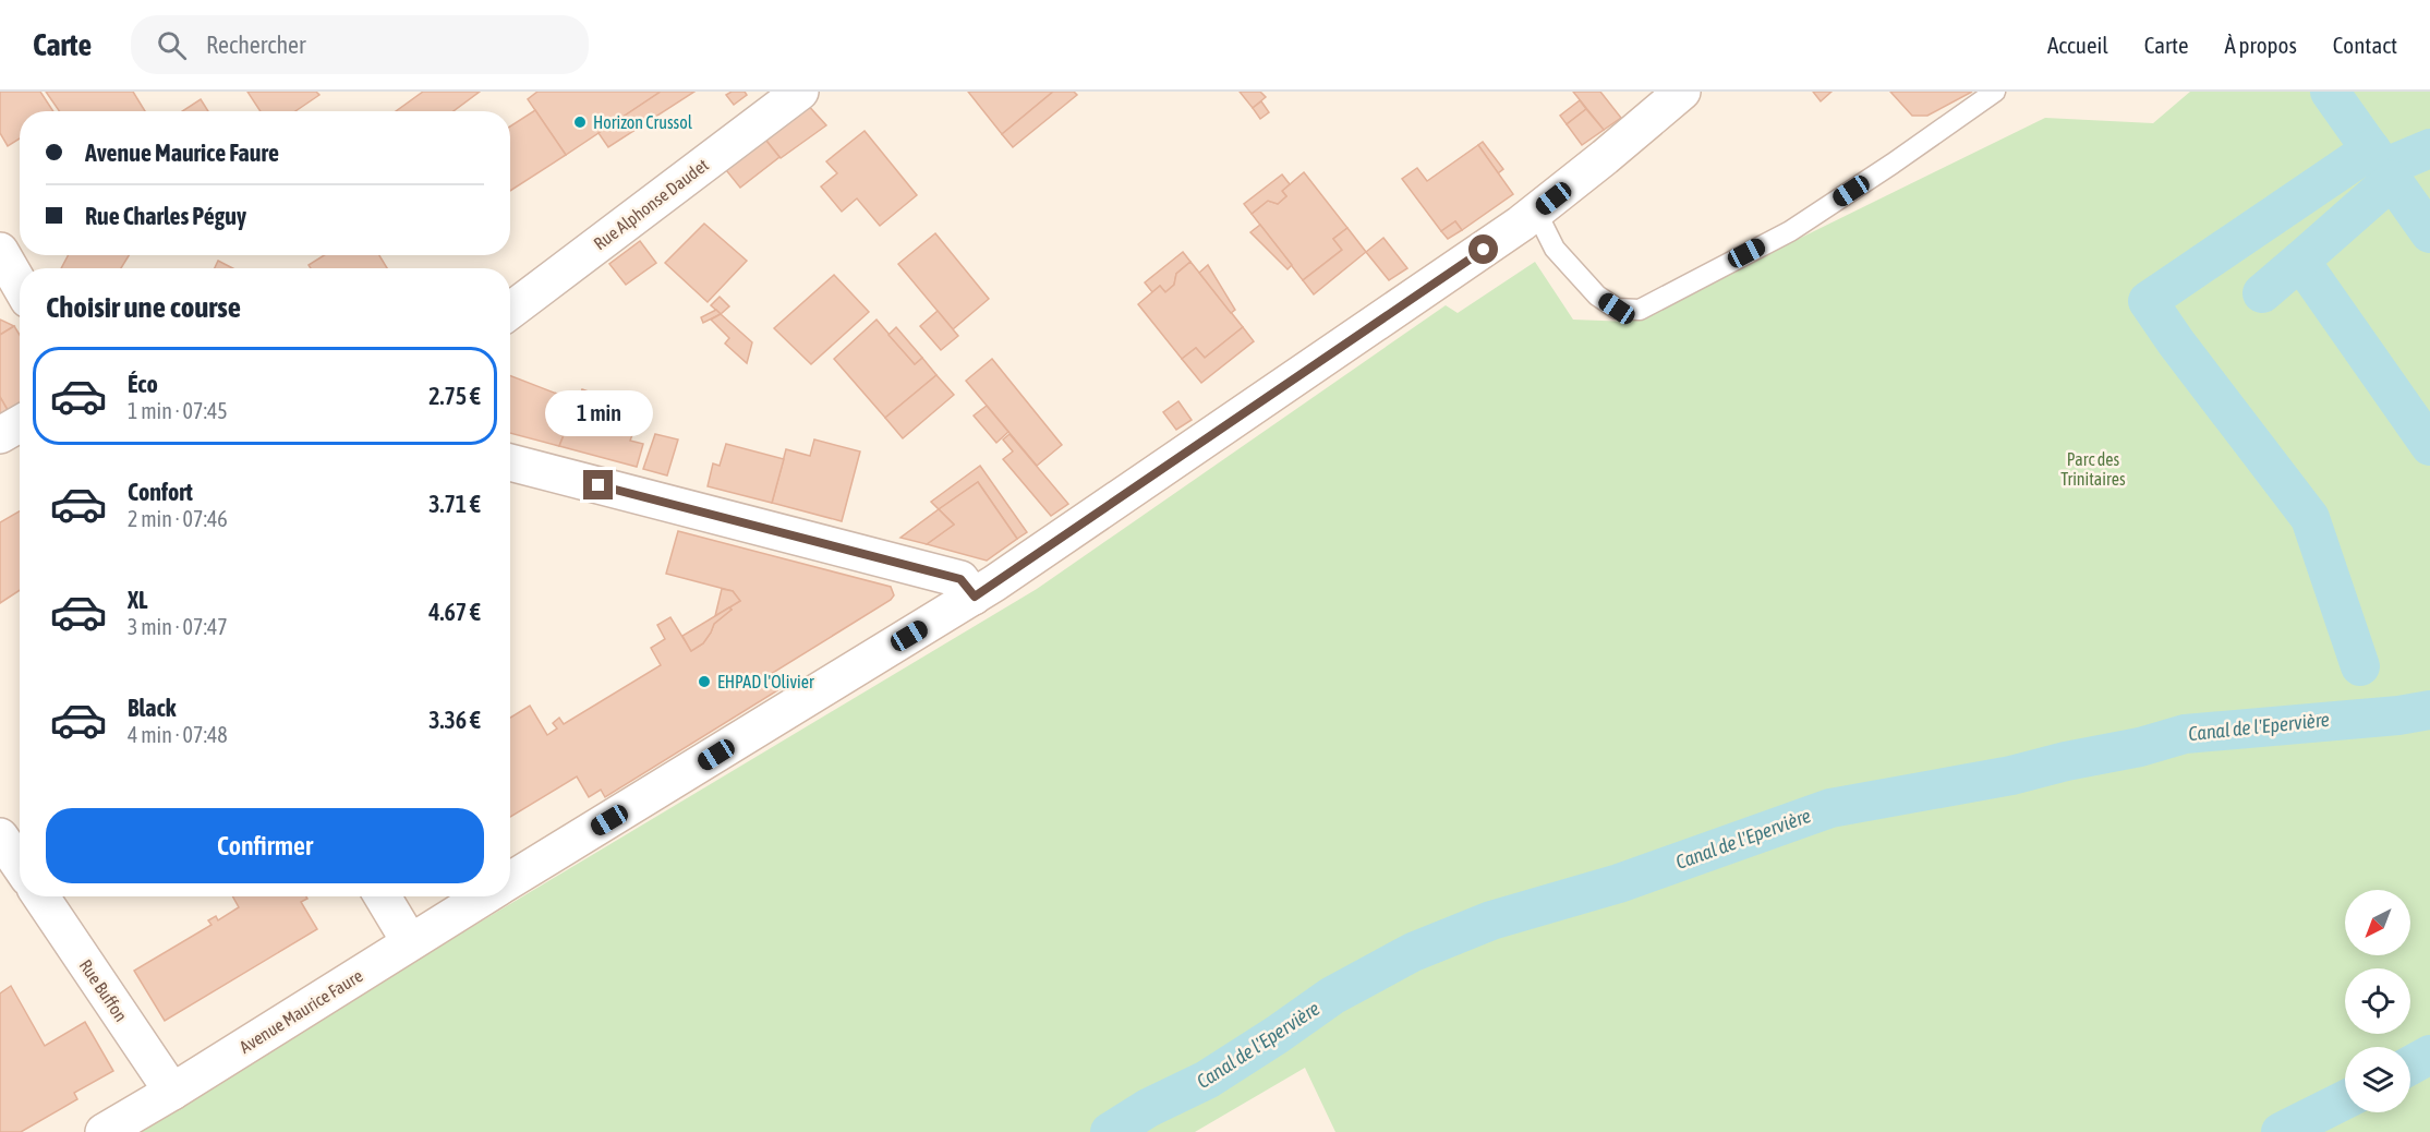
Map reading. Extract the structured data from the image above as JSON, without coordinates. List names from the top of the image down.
{
  "streets": {
    "street": ["Rue Alphonse Daudet", "Rue Buffon", "Avenue Maurice Faure"]
  },
  "crossings": [
    ["Rue Buffon", "Avenue Maurice Faure"]
  ],
  "water": ["Canal de l'Epervière"],
  "parks": ["Parc des Trinitaires"],
  "places": ["Horizon Crussol", "EHPAD l'Olivier"],
  "north": "bottom left",
  "page": {
    "header": "Carte",
    "search": "Rechercher",
    "nav": [
      "Accueil",
      "Carte",
      "À propos",
      "Contact"
    ],
    "banner": ["Avenue Maurice Faure", "Rue Charles Péguy"],
    "heading": "Choisir une course",
    "list": [
      {
        "name": "Éco",
        "note": "1 min · 07:45",
        "value": "2.75 €"
      },
      {
        "name": "Confort",
        "note": "2 min · 07:46",
        "value": "3.71 €"
      },
      {
        "name": "XL",
        "note": "3 min · 07:47",
        "value": "4.67 €"
      },
      {
        "name": "Black",
        "note": "4 min · 07:48",
        "value": "3.36 €"
      }
    ],
    "bubble": "1 min",
    "buttons": "Confirmer"
  }
}
